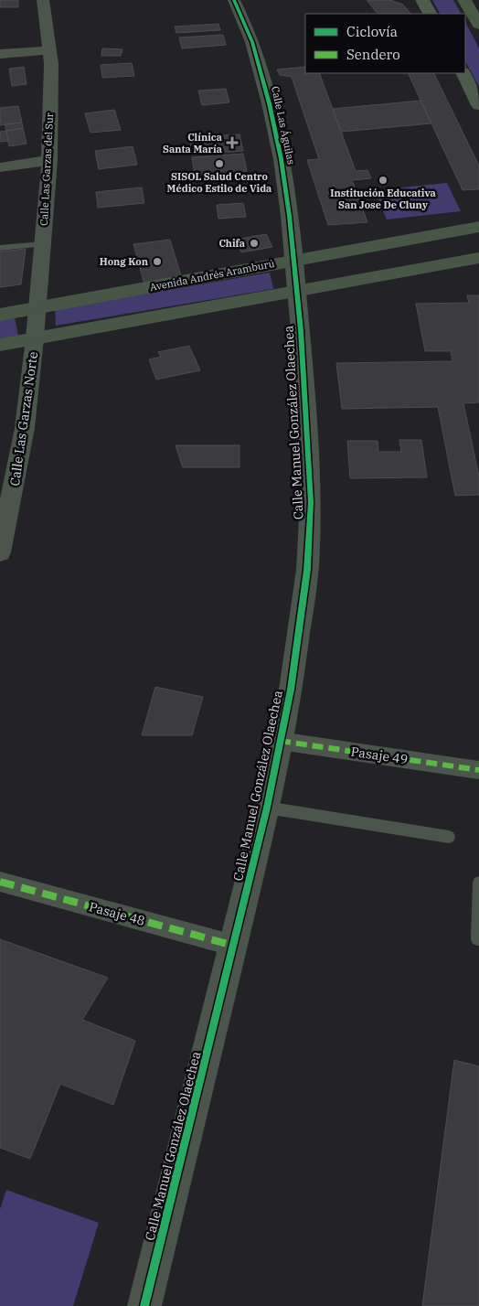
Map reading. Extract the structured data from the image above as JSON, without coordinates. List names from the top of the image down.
{
  "streets": {
    "main road": ["Avenida Andrés Aramburú"],
    "street": [
      "Calle Las Águilas",
      "Calle Las Garzas del Sur",
      "Calle Las Garzas Norte",
      "Calle Manuel González Olaechea",
      "Pasaje 49",
      "Pasaje 48"
    ]
  },
  "crossings": [
    ["Calle Las Águilas", "Avenida Andrés Aramburú"],
    ["Calle Las Águilas", "Calle Manuel González Olaechea"],
    ["Calle Las Garzas del Sur", "Avenida Andrés Aramburú"],
    ["Calle Las Garzas del Sur", "Calle Las Garzas Norte"],
    ["Avenida Andrés Aramburú", "Calle Manuel González Olaechea"],
    ["Calle Manuel González Olaechea", "Pasaje 49"],
    ["Calle Manuel González Olaechea", "Pasaje 48"]
  ],
  "places": {
    "health": ["Clínica Santa María"],
    "other": [
      "SISOL Salud Centro Médico Estilo de Vida",
      "Institución Educativa San Jose De Cluny",
      "Chifa",
      "Hong Kon"
    ]
  },
  "legend": ["Ciclovía", "Sendero"]
}
